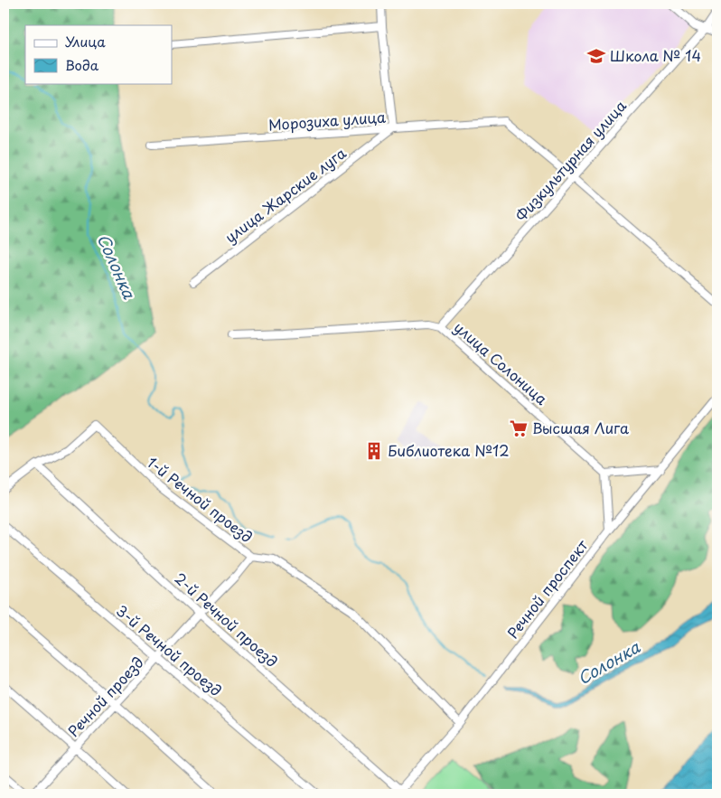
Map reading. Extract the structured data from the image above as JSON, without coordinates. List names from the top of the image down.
{
  "streets": {
    "street": [
      "Морозиха улица",
      "Физкультурная улица",
      "улица Жарские луга",
      "улица Солоница",
      "1-й Речной проезд",
      "Речной проспект",
      "2-й Речной проезд",
      "3-й Речной проезд",
      "Речной проезд"
    ]
  },
  "crossings": [
    ["Морозиха улица", "Физкультурная улица"],
    ["Морозиха улица", "улица Жарские луга"],
    ["Физкультурная улица", "улица Солоница"],
    ["1-й Речной проезд", "Речной проспект"],
    ["1-й Речной проезд", "2-й Речной проезд"],
    ["1-й Речной проезд", "Речной проезд"],
    ["Речной проспект", "2-й Речной проезд"],
    ["2-й Речной проезд", "Речной проезд"],
    ["3-й Речной проезд", "Речной проезд"]
  ],
  "water": ["Солонка"],
  "places": {
    "school or university": ["Школа № 14"],
    "supermarket": ["Высшая Лига"],
    "building": ["Библиотека №12"]
  },
  "legend": ["Улица", "Вода"]
}
